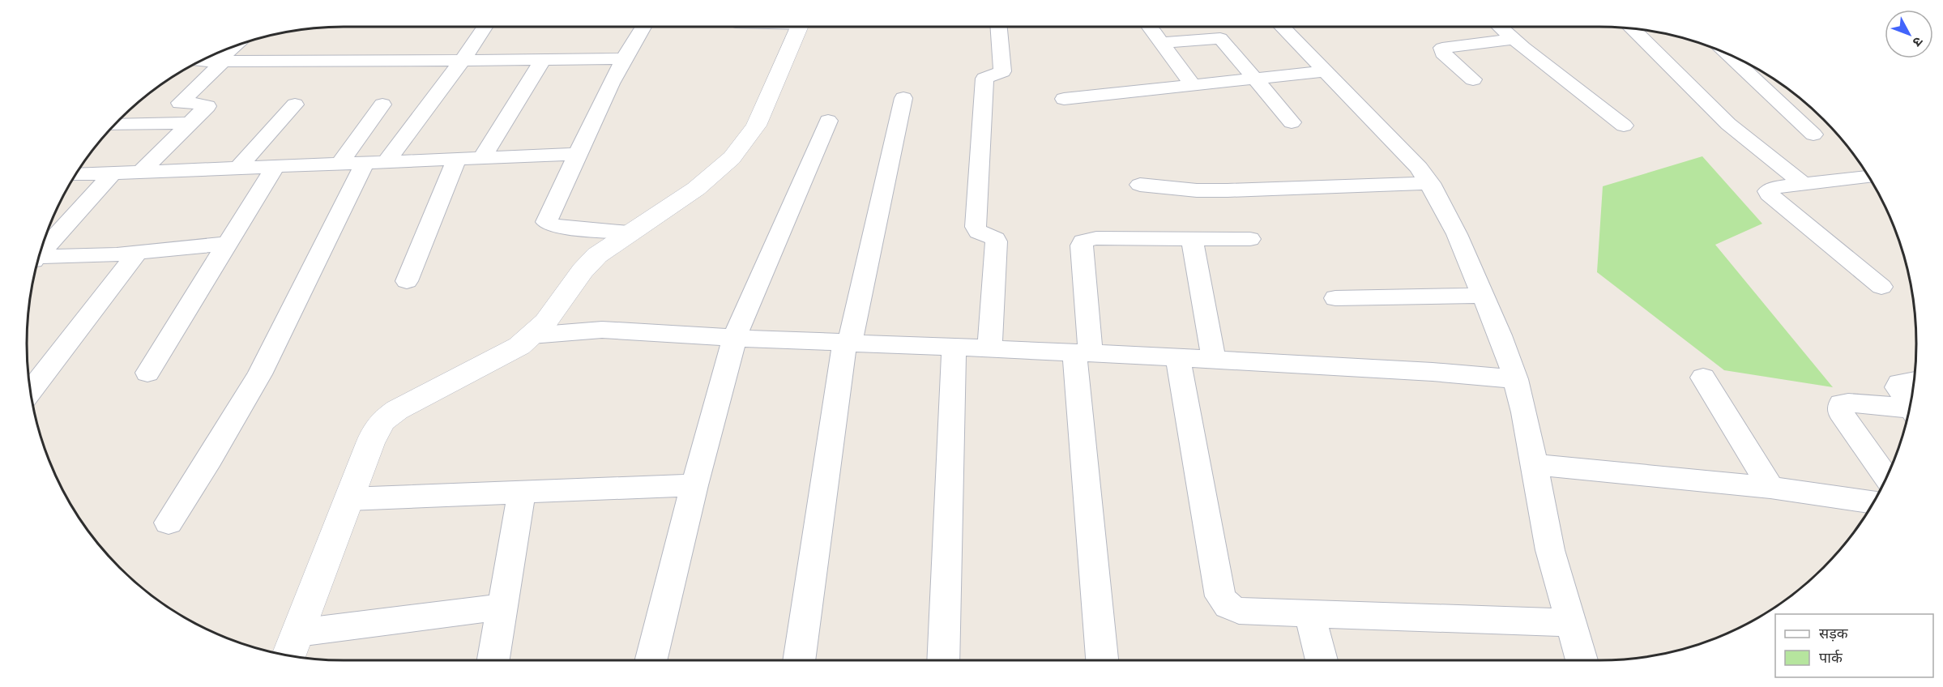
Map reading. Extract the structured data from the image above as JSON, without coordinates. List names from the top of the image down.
{
  "legend": ["सड़क", "पार्क"],
  "north": "bottom right"
}
